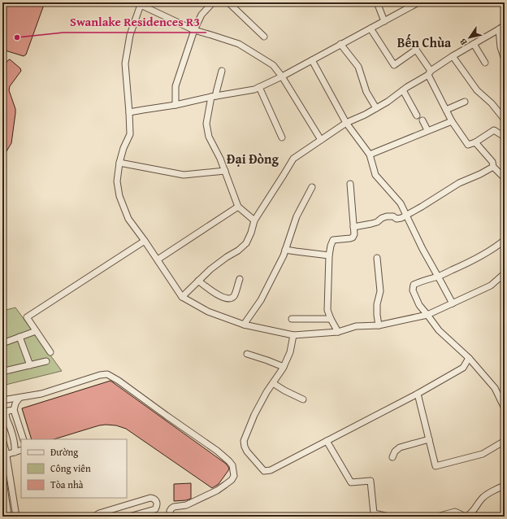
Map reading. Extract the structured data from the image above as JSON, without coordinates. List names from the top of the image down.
{
  "districts": ["Bến Chùa", "Đại Đòng"],
  "places": ["Swanlake Residences R3"],
  "legend": ["Đường", "Công viên", "Tòa nhà"],
  "north": "bottom left"
}
